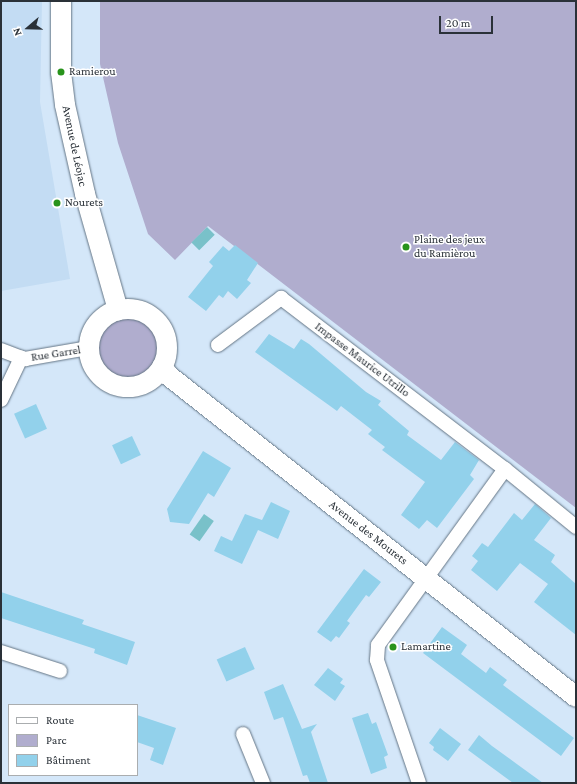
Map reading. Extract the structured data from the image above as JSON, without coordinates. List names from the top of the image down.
{
  "streets": {
    "main road": ["Avenue de Léojac", "Avenue des Mourets"],
    "street": ["Rue Garrel", "Impasse Maurice Utrillo"]
  },
  "crossings": [
    ["Avenue de Léojac", "Rue Garrel"],
    ["Avenue de Léojac", "Avenue des Mourets"],
    ["Rue Garrel", "Avenue des Mourets"]
  ],
  "places": [
    "Ramierou",
    "Nourets",
    "Plaine des jeux du Ramièrou",
    "Lamartine"
  ],
  "legend": ["Route", "Parc", "Bâtiment"],
  "scale_bar": "20 m",
  "north": "left"
}
